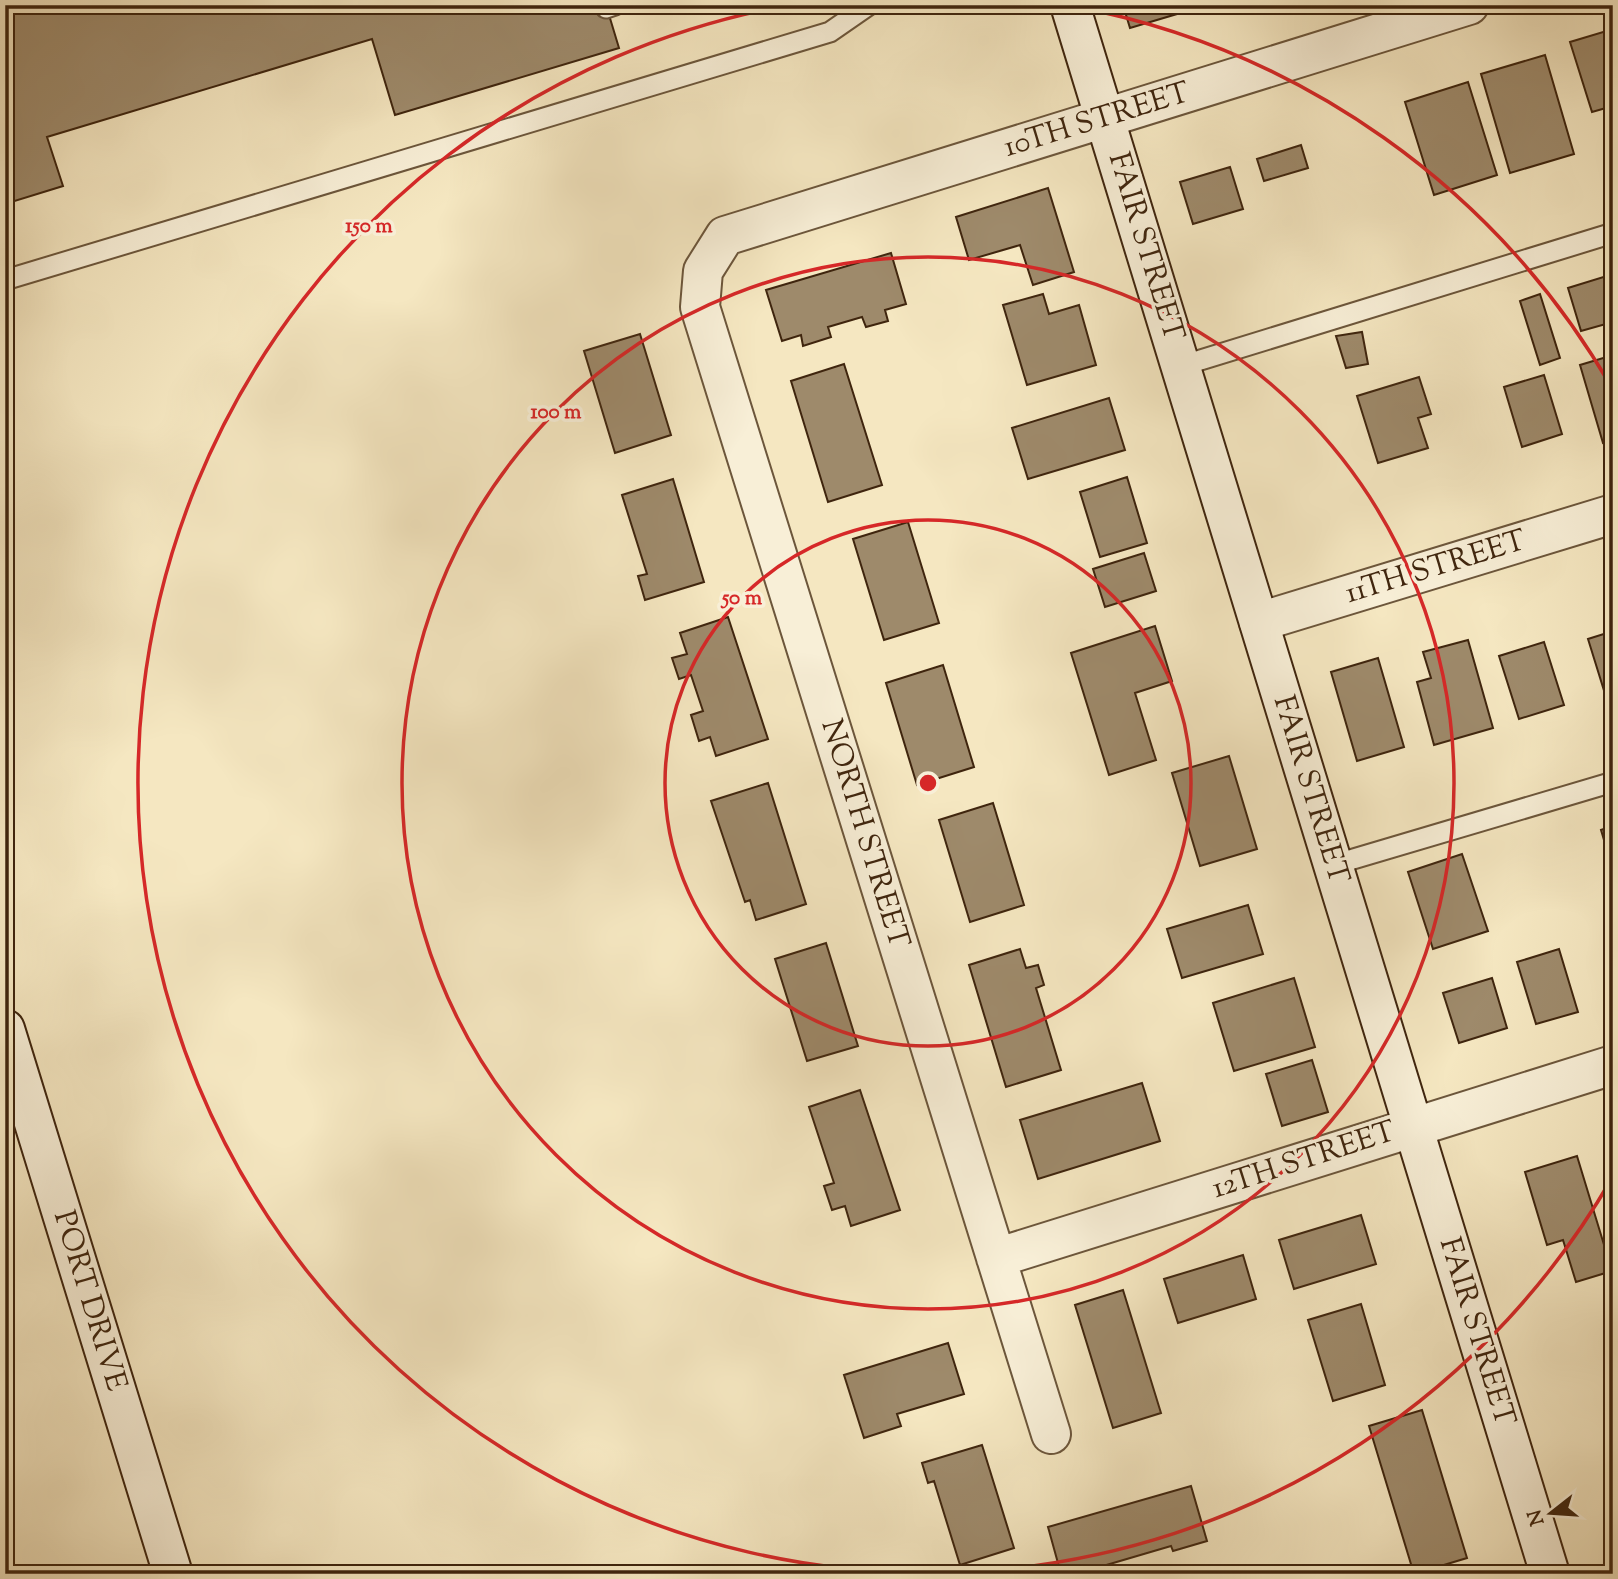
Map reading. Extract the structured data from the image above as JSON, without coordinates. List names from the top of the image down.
{
  "streets": {
    "street": [
      "10TH STREET",
      "FAIR STREET",
      "11TH STREET",
      "NORTH STREET",
      "12TH STREET",
      "PORT DRIVE"
    ]
  },
  "crossings": [
    ["10TH STREET", "FAIR STREET"],
    ["10TH STREET", "NORTH STREET"],
    ["FAIR STREET", "11TH STREET"],
    ["FAIR STREET", "12TH STREET"],
    ["NORTH STREET", "12TH STREET"]
  ],
  "north": "left",
  "rings": ["150 m", "100 m", "50 m"]
}
